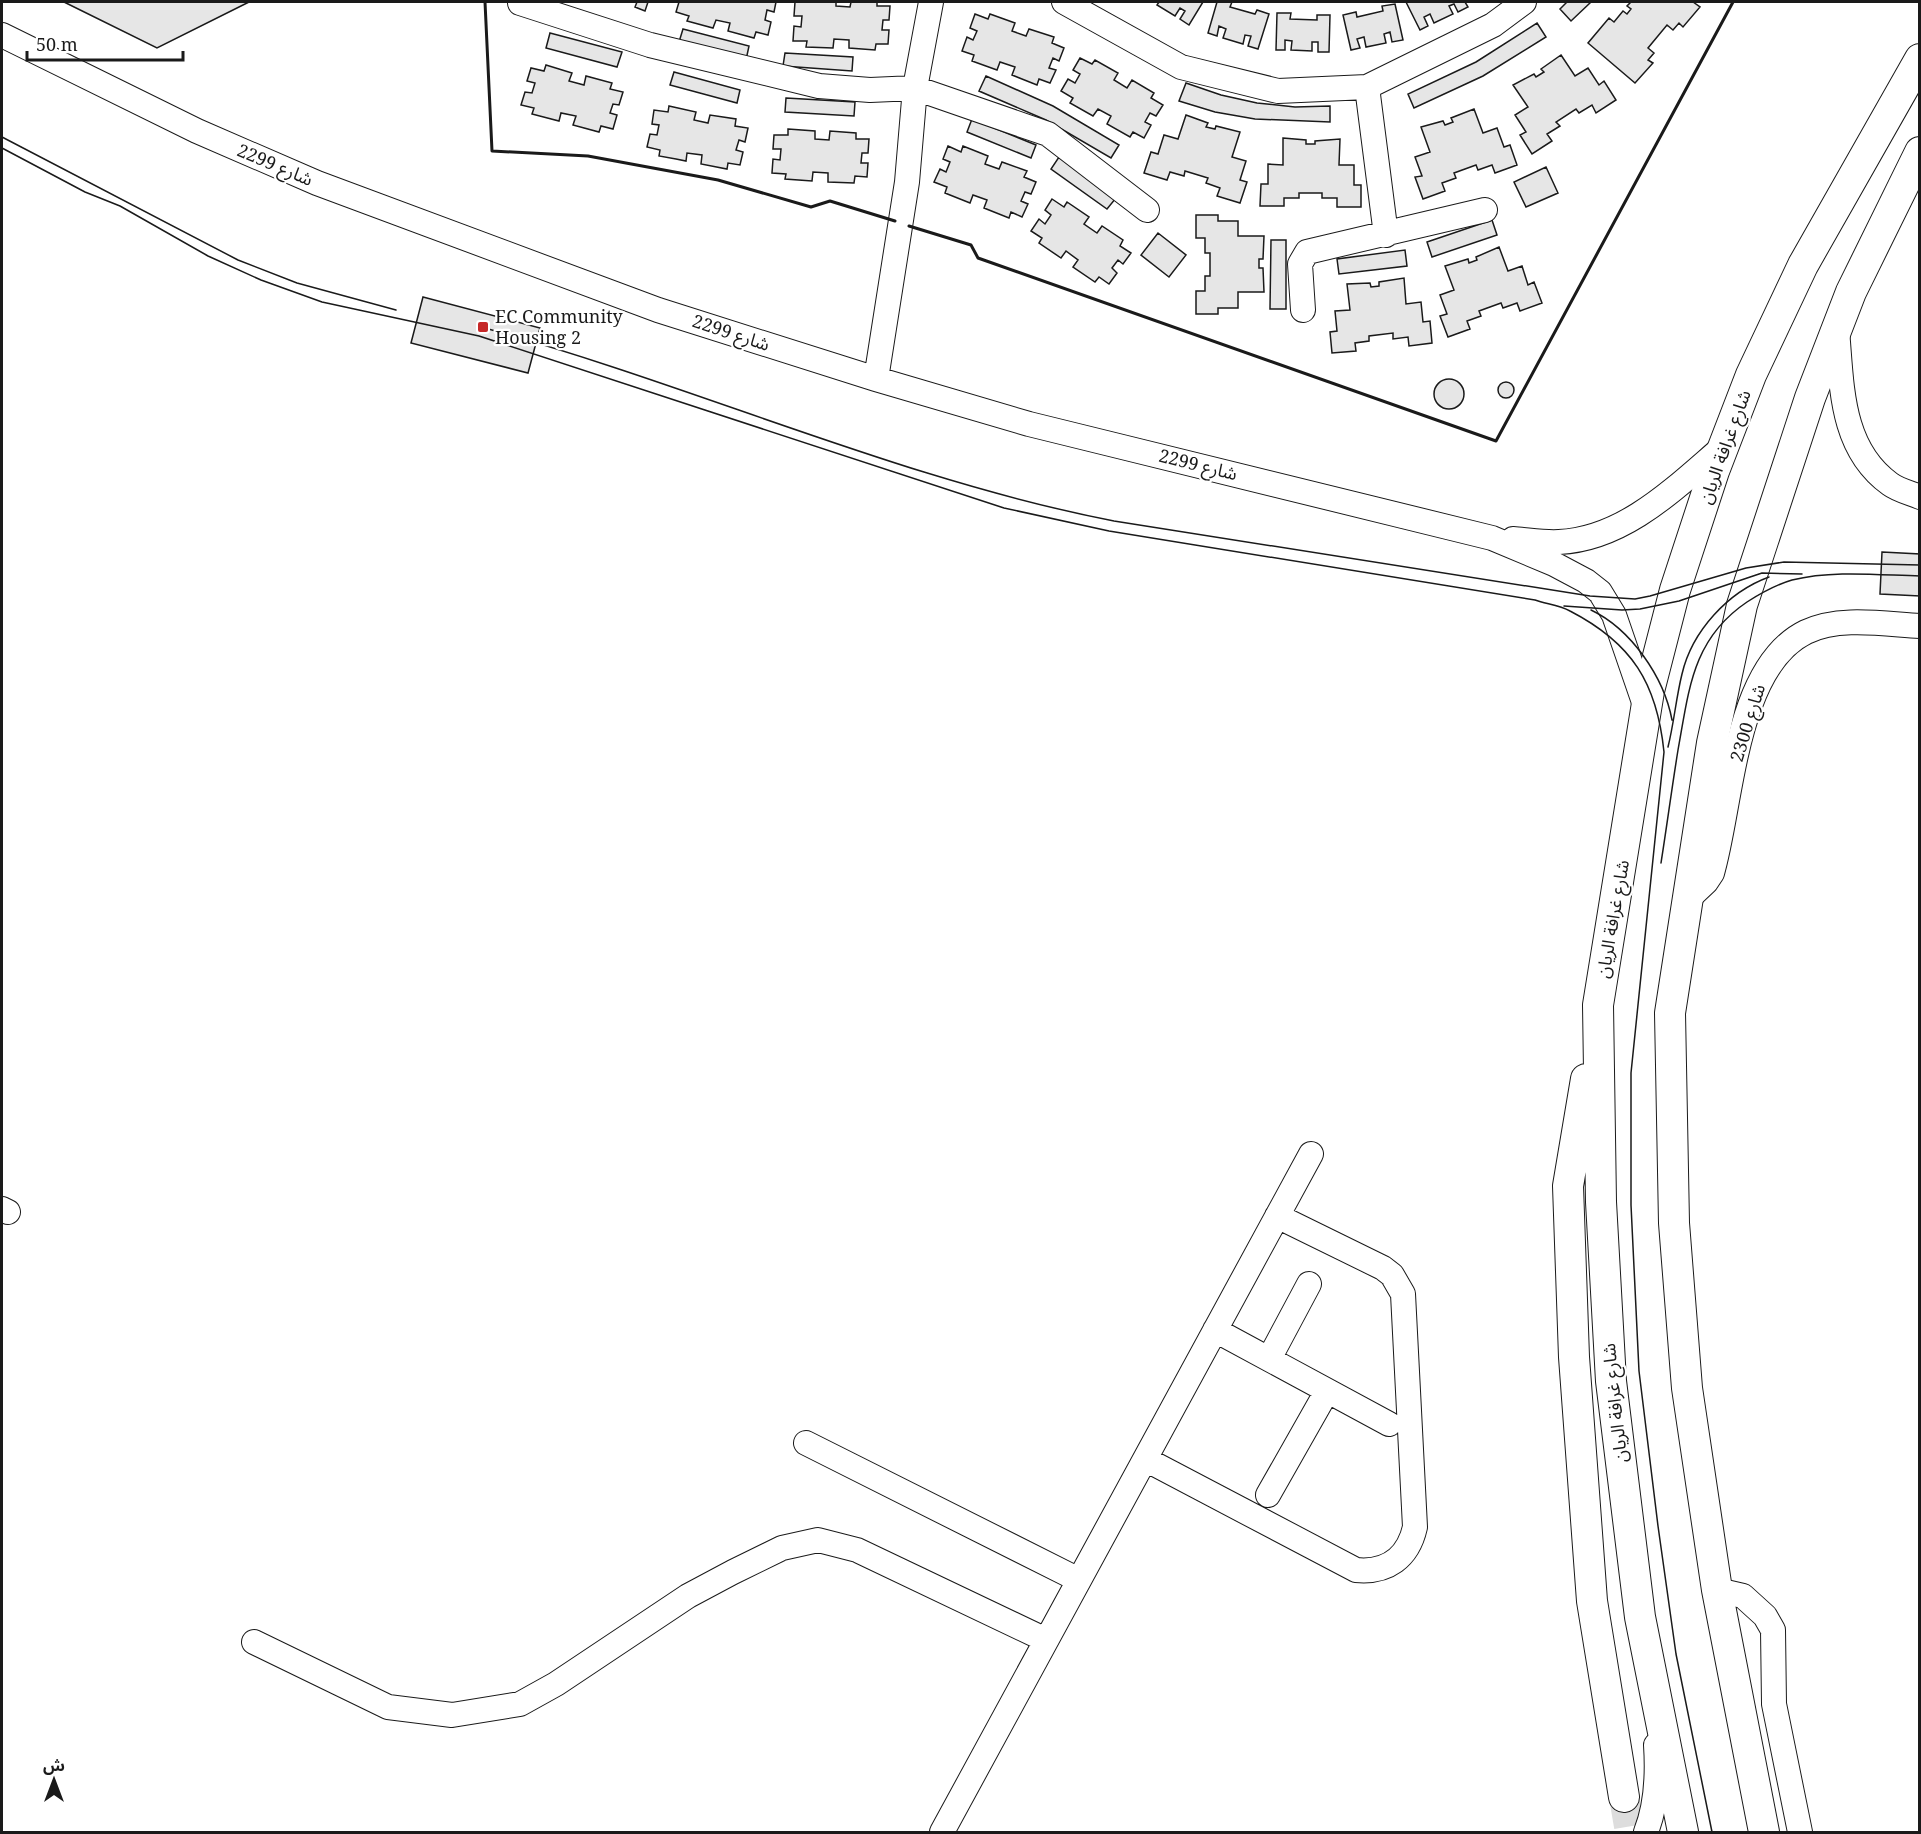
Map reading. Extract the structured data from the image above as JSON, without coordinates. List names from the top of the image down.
{
  "streets": {
    "main road": ["شارع غرافة الريان"],
    "street": ["شارع 2299", "شارع 2300"]
  },
  "crossings": [
    ["شارع 2299", "شارع غرافة الريان"]
  ],
  "places": {
    "transit": ["EC Community Housing 2"]
  },
  "scale_bar": "50 m",
  "north": "top"
}
